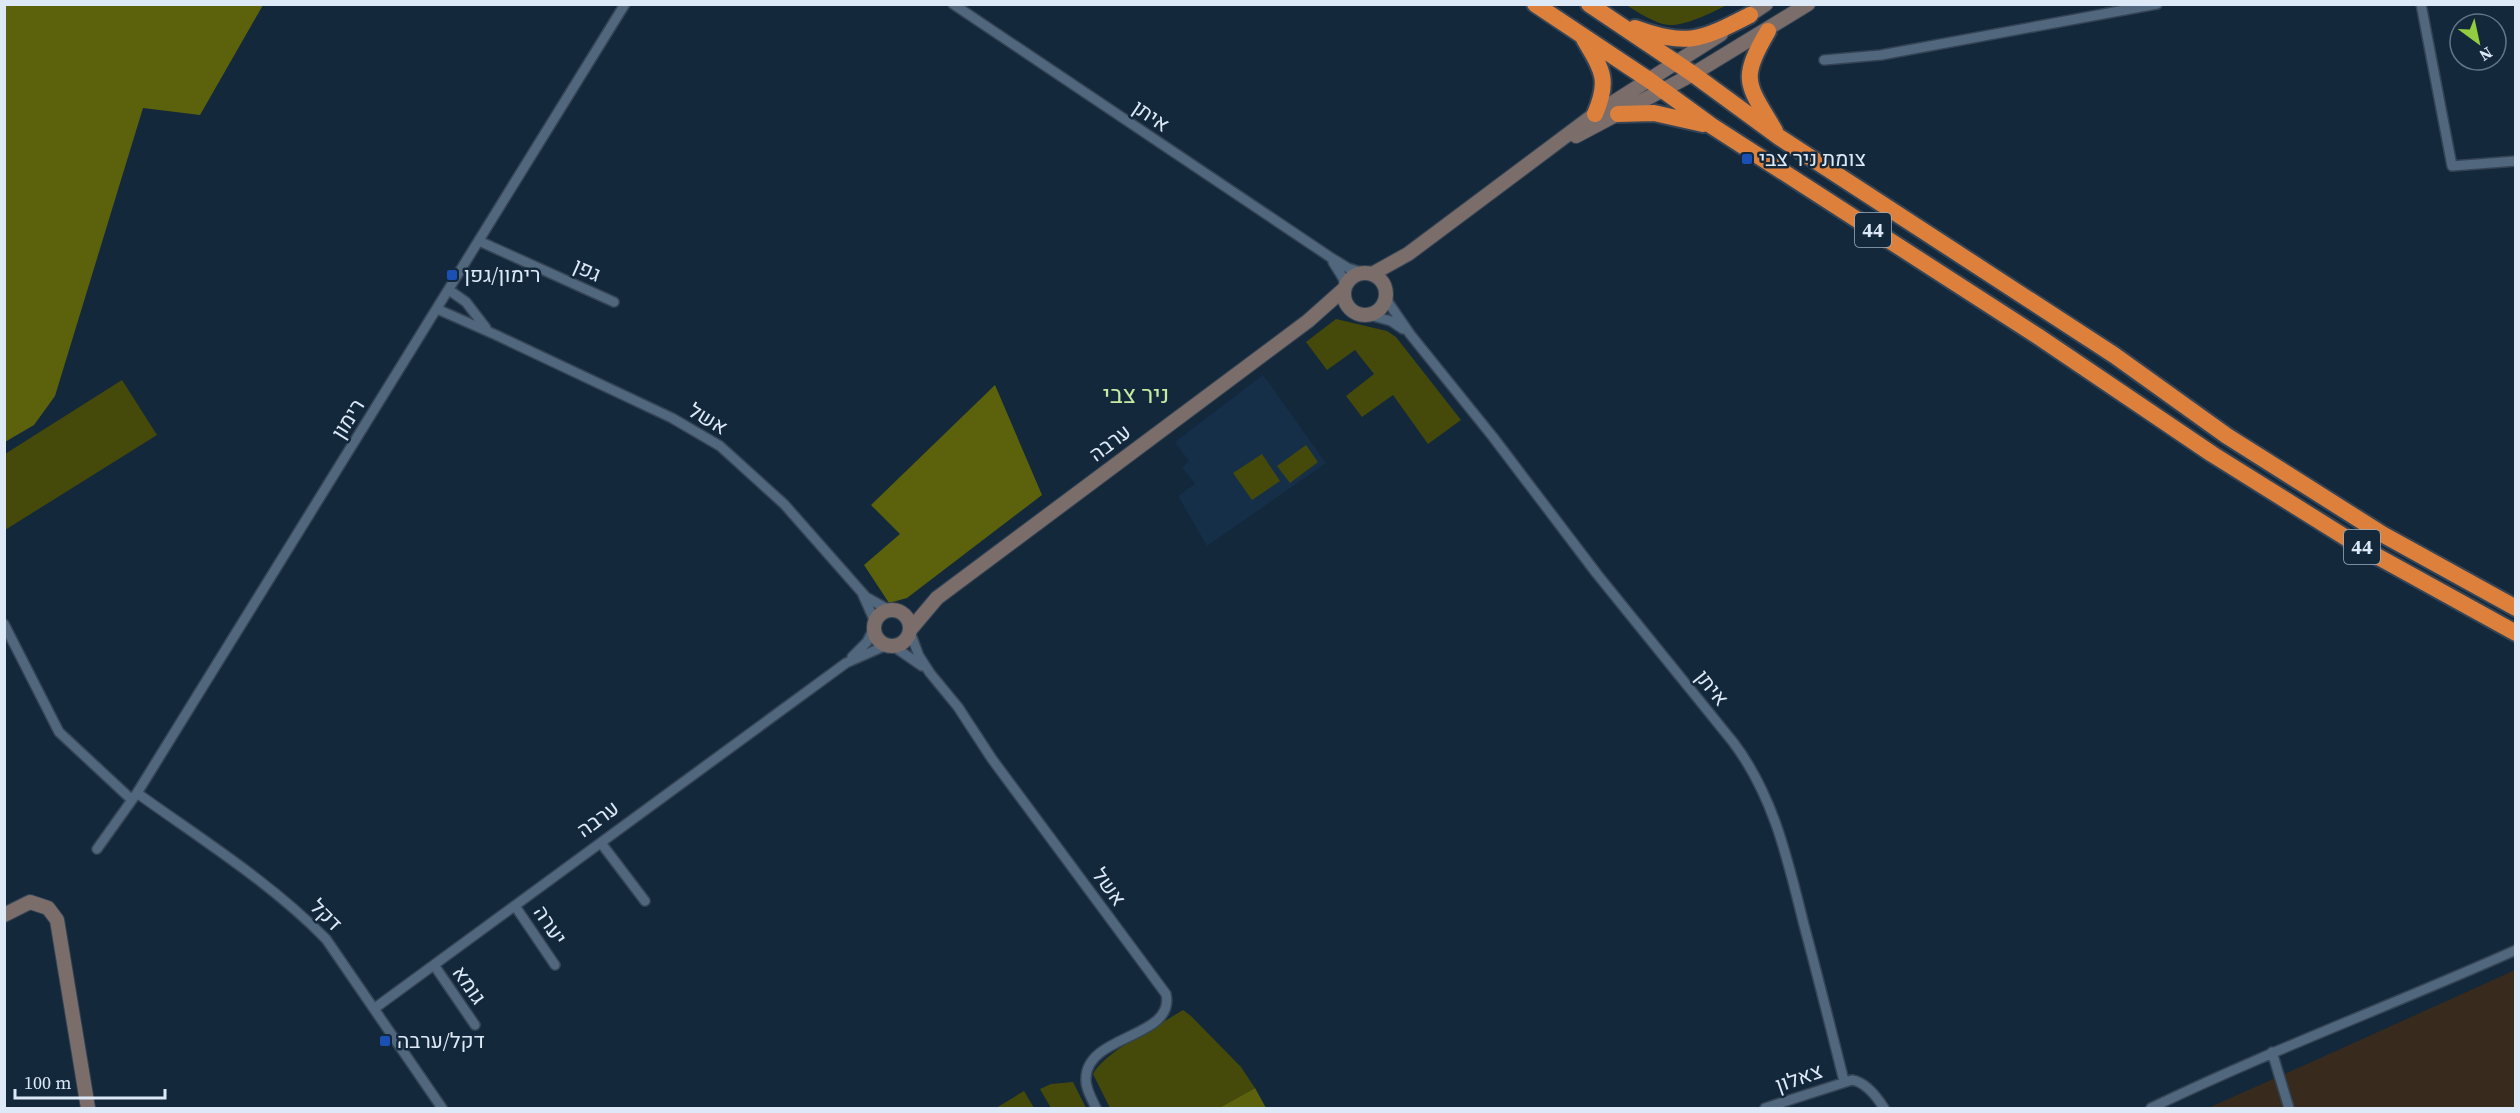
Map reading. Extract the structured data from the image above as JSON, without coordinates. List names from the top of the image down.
{
  "streets": {
    "highway": ["44"],
    "street": [
      "איתן",
      "גפן",
      "רימון",
      "אשל",
      "ערבה",
      "דקל",
      "יערה",
      "גומא",
      "צאלון"
    ]
  },
  "crossings": [
    ["איתן", "ערבה"],
    ["איתן", "צאלון"],
    ["גפן", "רימון"],
    ["רימון", "אשל"],
    ["רימון", "דקל"],
    ["אשל", "ערבה"],
    ["ערבה", "דקל"],
    ["ערבה", "יערה"],
    ["ערבה", "גומא"]
  ],
  "districts": ["ניר צבי"],
  "places": {
    "transit": ["צומת ניר צבי", "רימון/גפן", "דקל/ערבה"]
  },
  "scale_bar": "100 m",
  "north": "bottom right"
}
